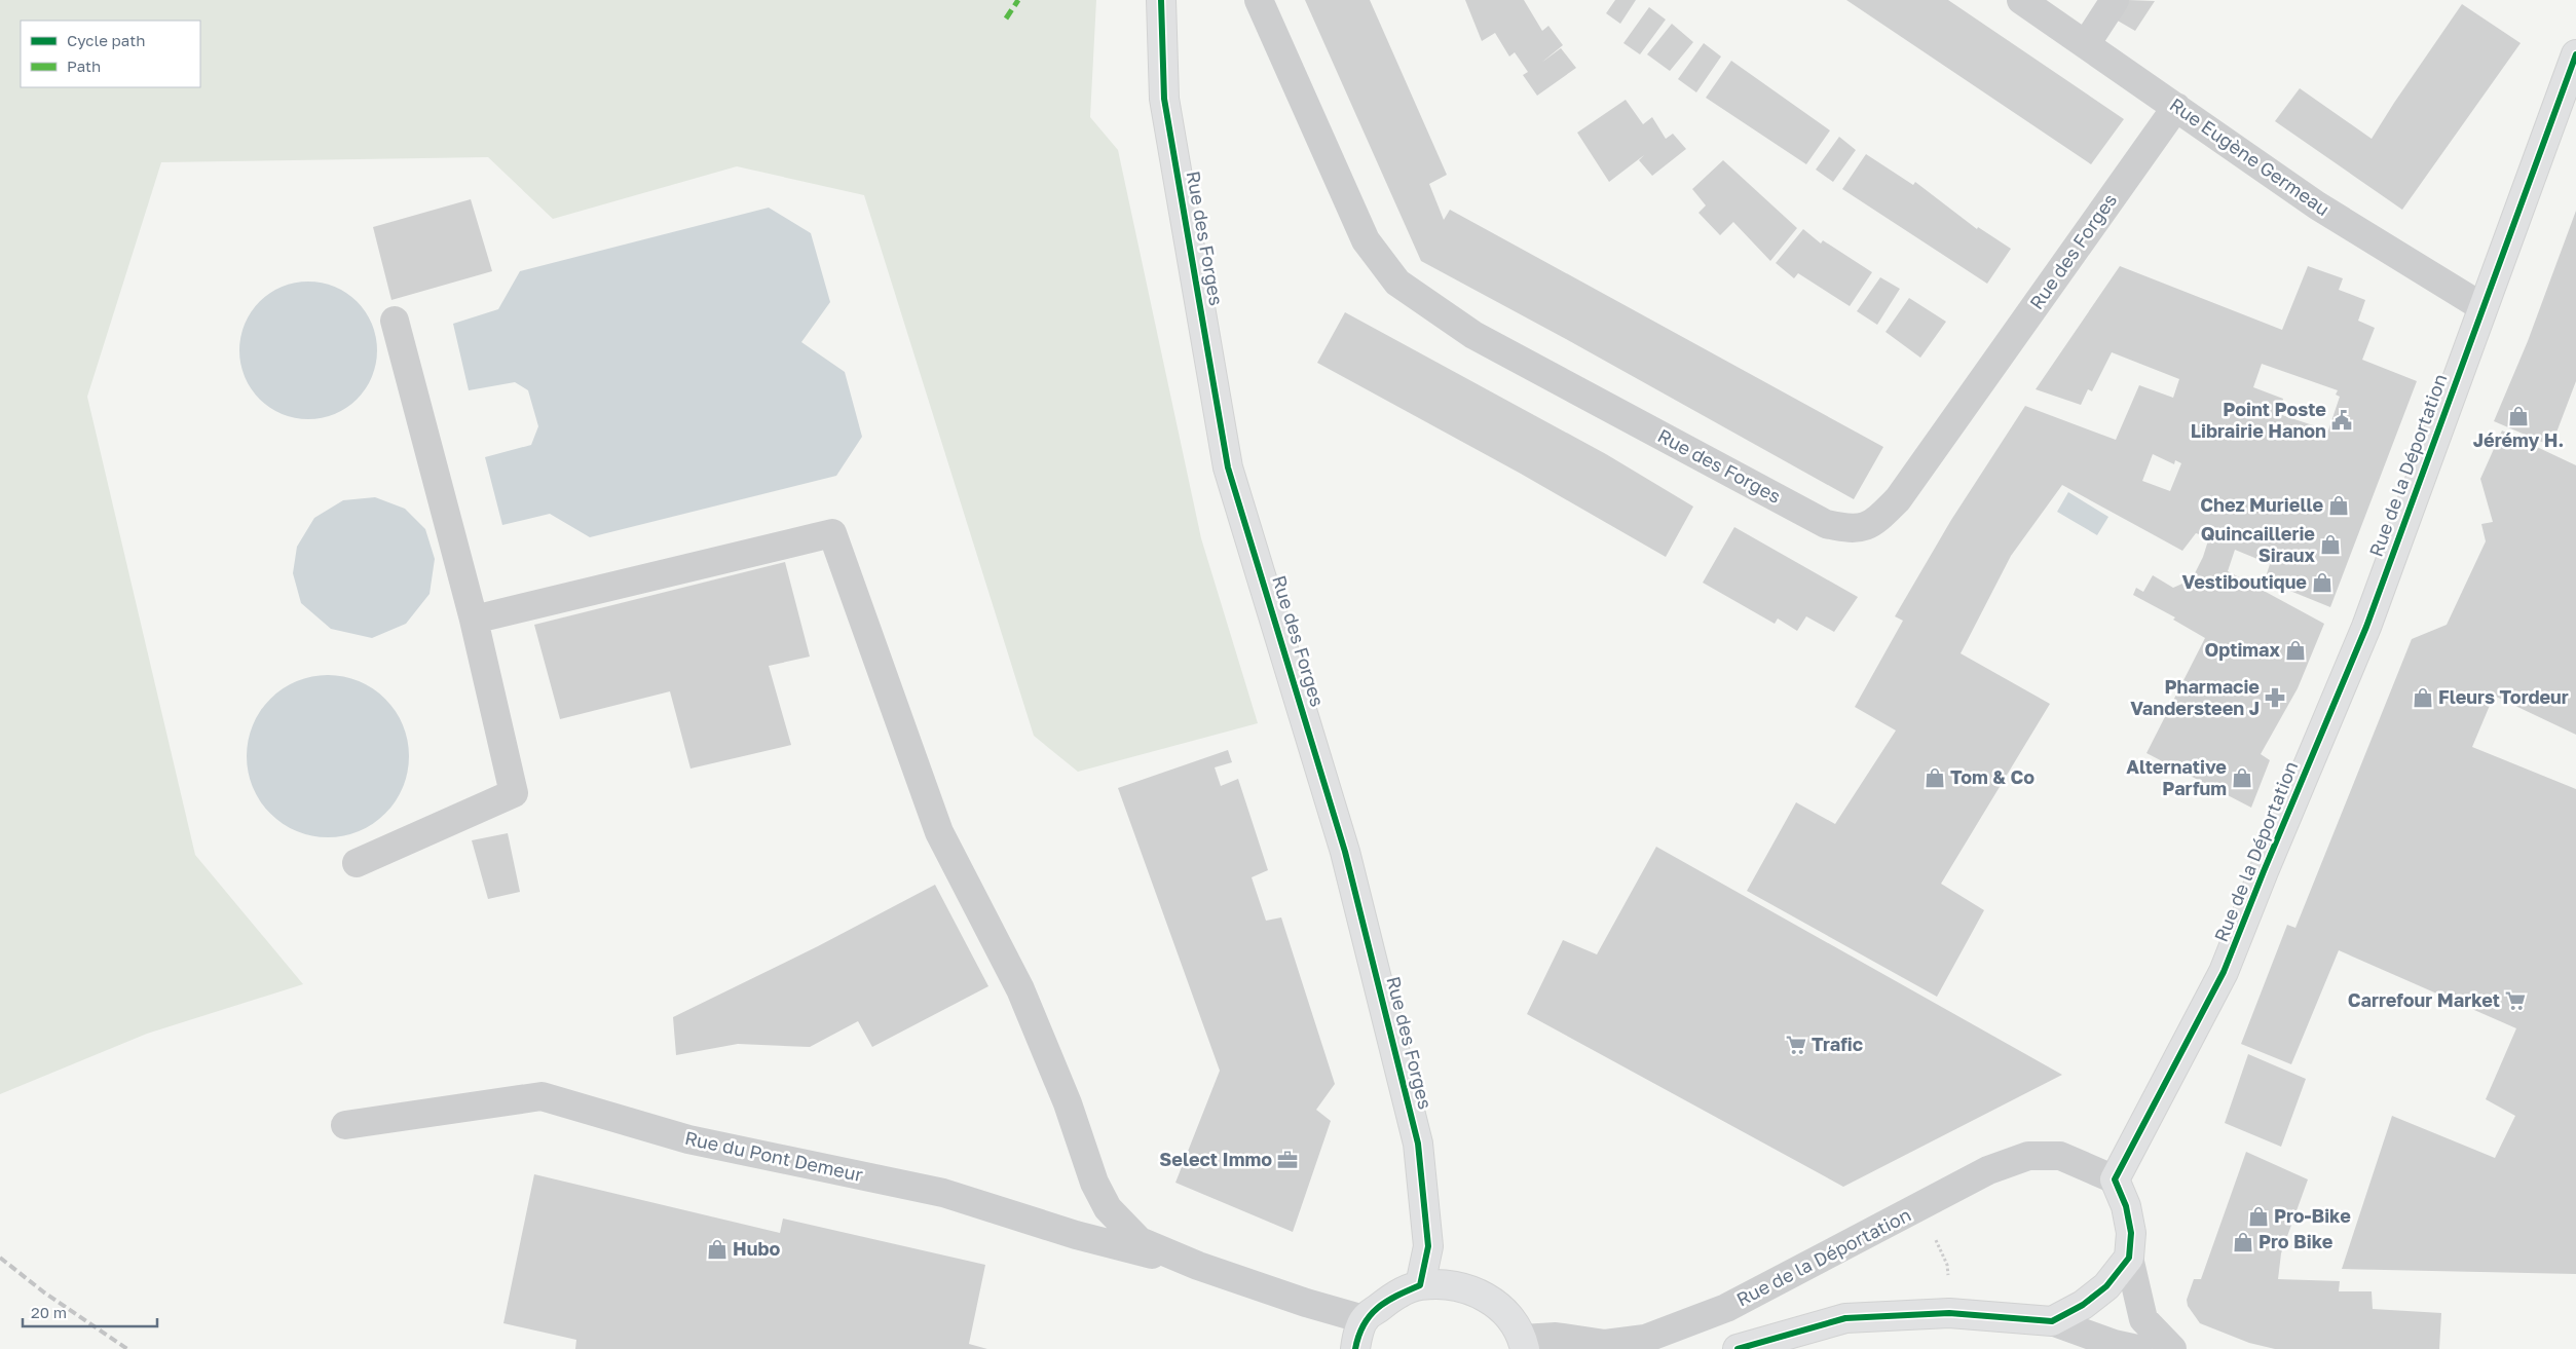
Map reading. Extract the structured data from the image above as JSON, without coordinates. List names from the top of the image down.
{
  "streets": {
    "main road": ["Rue des Forges", "Rue de la Déportation"],
    "street": ["Rue Eugène Germeau", "Rue du Pont Demeur"]
  },
  "crossings": [
    ["Rue Eugène Germeau", "Rue des Forges"],
    ["Rue Eugène Germeau", "Rue de la Déportation"]
  ],
  "places": {
    "shop": [
      "Jérémy H.",
      "Chez Murielle",
      "Quincaillerie Siraux",
      "Vestiboutique",
      "Optimax",
      "Fleurs Tordeur",
      "Tom & Co",
      "Alternative Parfum",
      "Pro-Bike",
      "Pro Bike",
      "Hubo"
    ],
    "public building": ["Point Poste Librairie Hanon"],
    "pharmacy": ["Pharmacie Vandersteen J"],
    "supermarket": ["Carrefour Market", "Trafic"],
    "office": ["Select Immo"]
  },
  "legend": ["Cycle path", "Path"],
  "scale_bar": "20 m"
}
